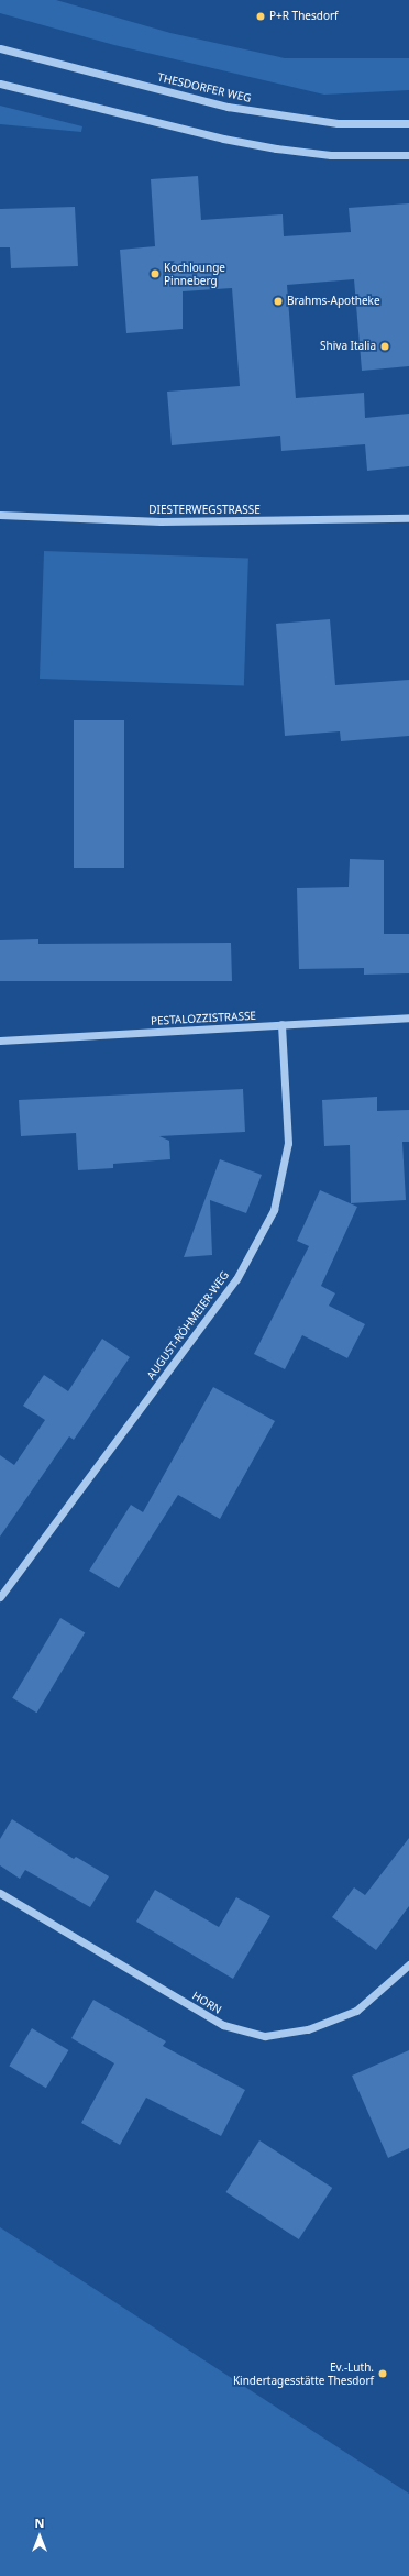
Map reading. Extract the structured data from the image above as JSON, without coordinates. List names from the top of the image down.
{
  "streets": {
    "street": [
      "THESDORFER WEG",
      "DIESTERWEGSTRASSE",
      "PESTALOZZISTRASSE",
      "AUGUST-RÖHMEIER-WEG",
      "HORN"
    ]
  },
  "crossings": [
    ["PESTALOZZISTRASSE", "AUGUST-RÖHMEIER-WEG"]
  ],
  "places": [
    "P+R Thesdorf",
    "Kochlounge Pinneberg",
    "Brahms-Apotheke",
    "Shiva Italia",
    "Ev.-Luth. Kindertagesstätte Thesdorf"
  ],
  "north": "top"
}
